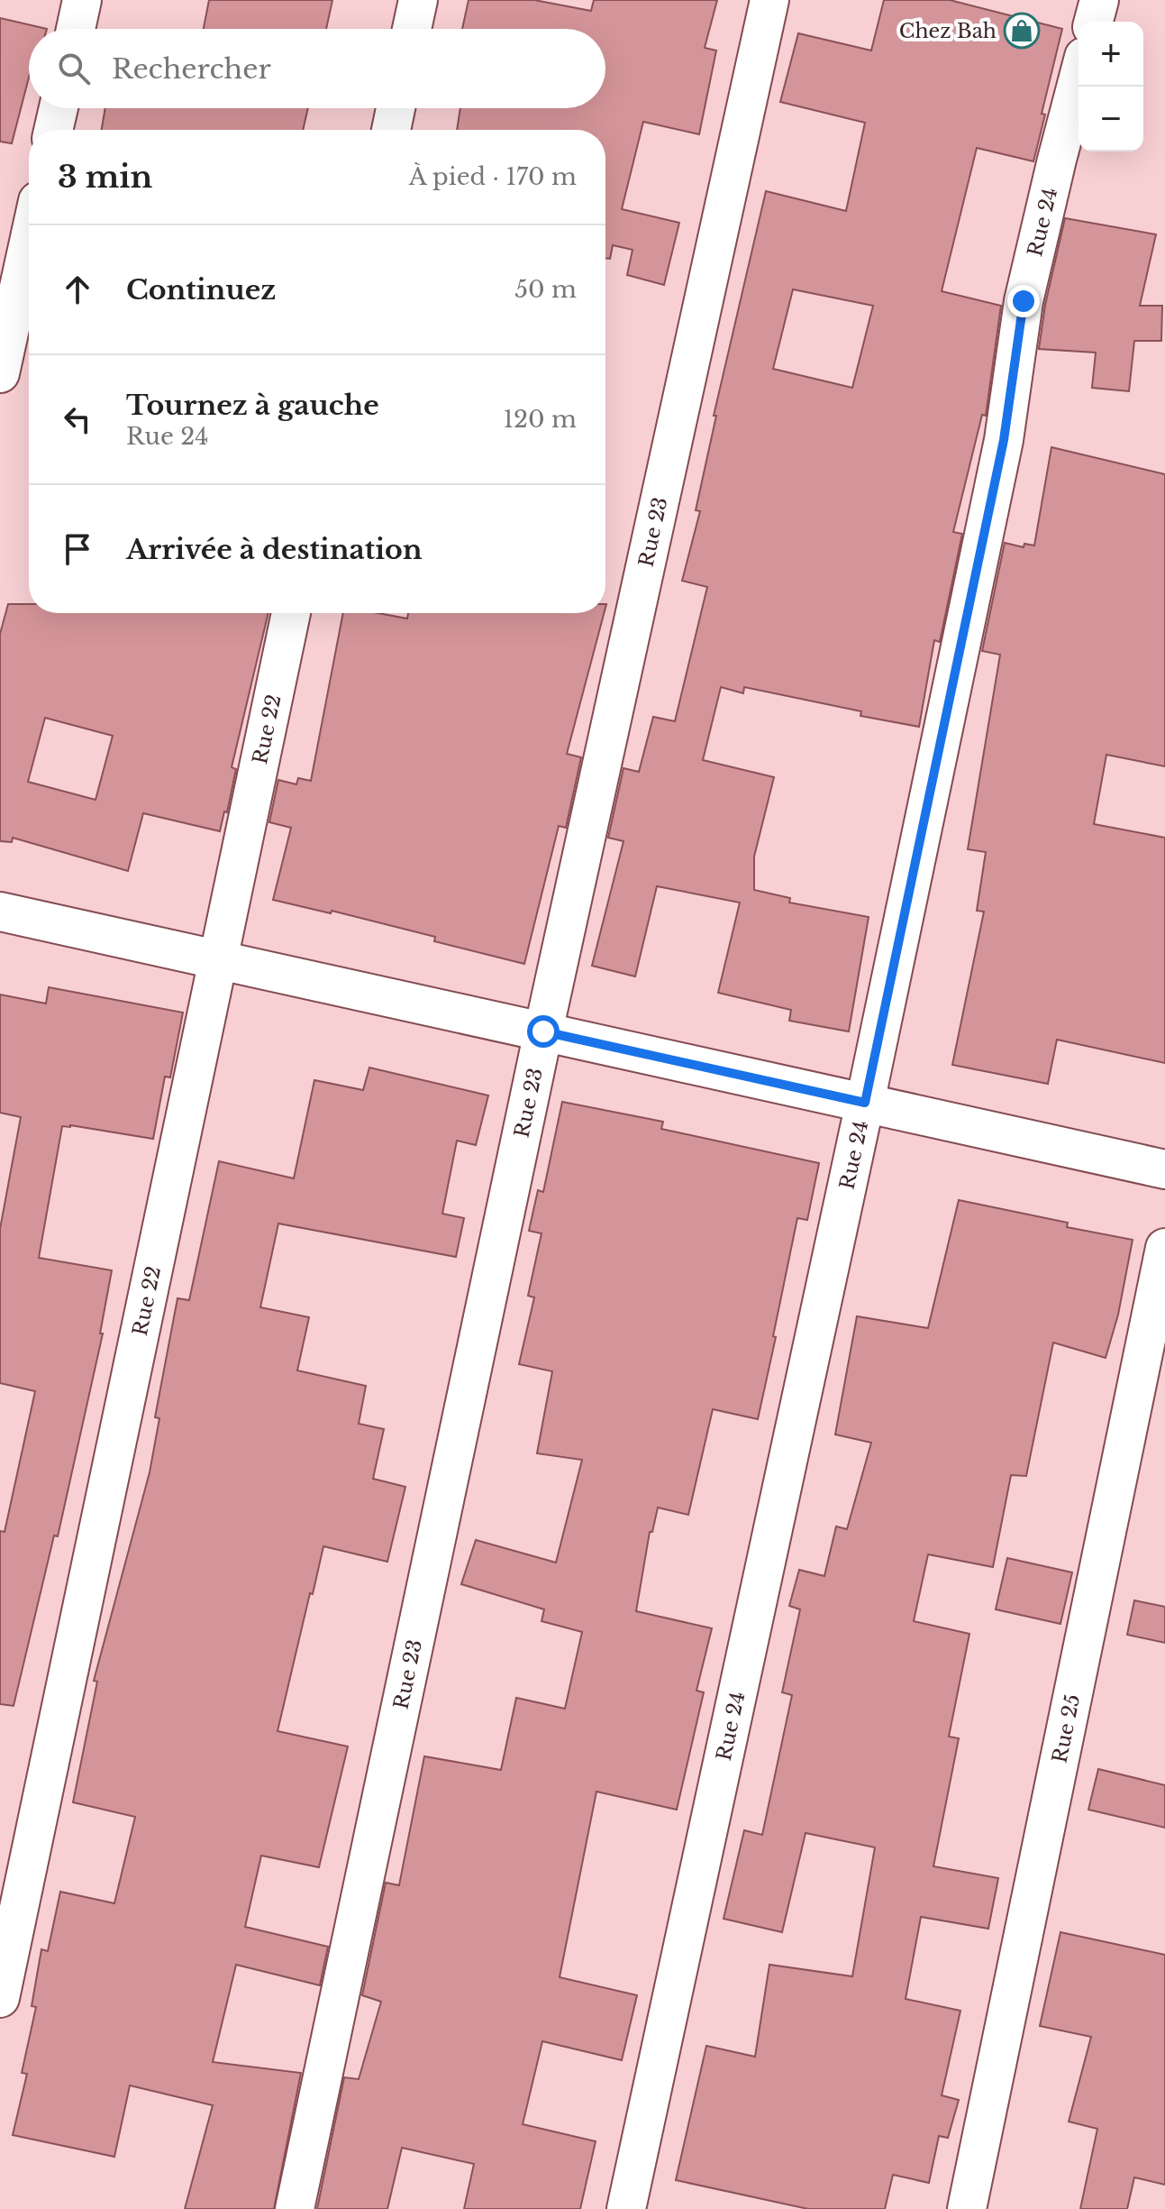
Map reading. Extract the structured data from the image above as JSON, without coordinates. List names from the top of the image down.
{
  "streets": {
    "street": [
      "Rue 24",
      "Rue 23",
      "Rue 22",
      "Rue 25"
    ]
  },
  "places": {
    "shop": ["Chez Bah"]
  },
  "page": {
    "map_buttons": ["+", "−"],
    "search": "Rechercher",
    "heading": ["3 min", "À pied · 170 m"],
    "list": [
      ["Continuez", "50 m"],
      ["Tournez à gauche", "Rue 24", "120 m"],
      "Arrivée à destination"
    ]
  }
}
